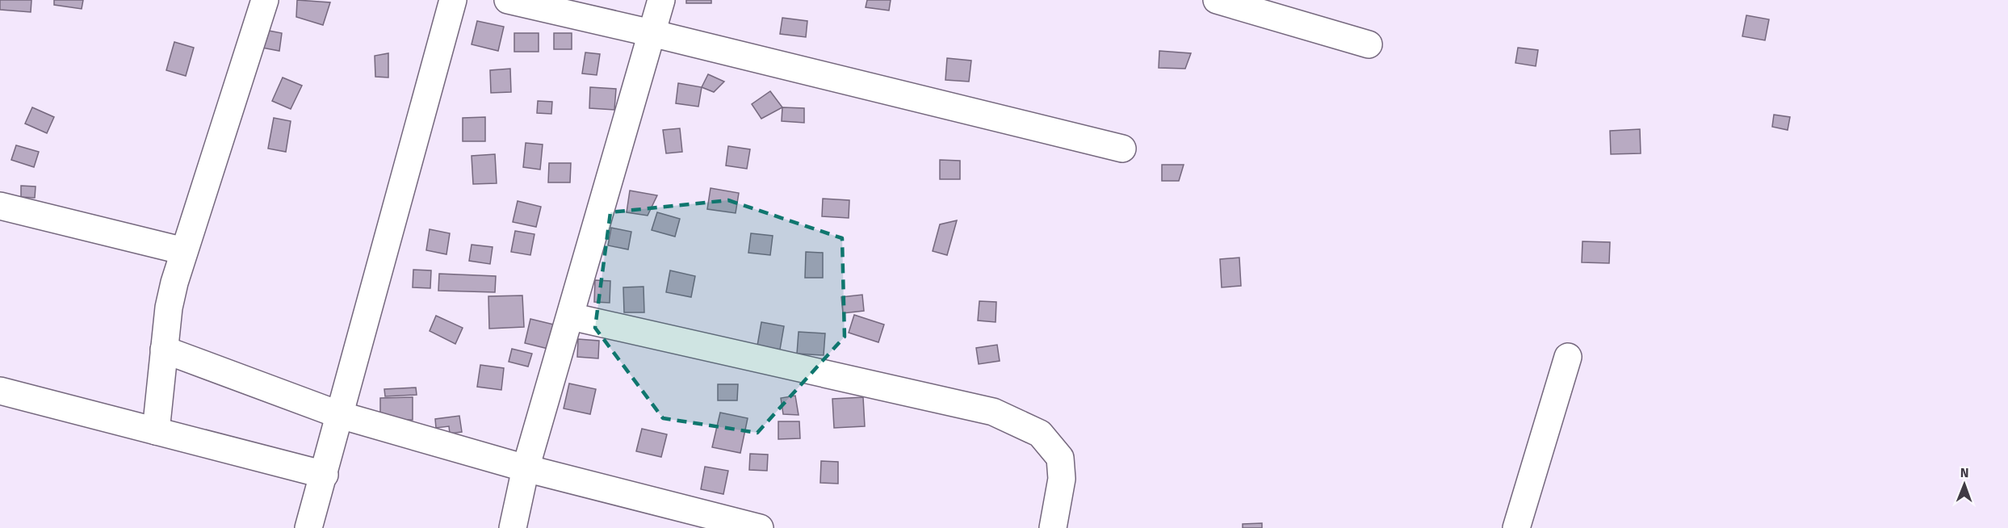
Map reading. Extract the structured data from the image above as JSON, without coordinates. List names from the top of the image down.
{
  "north": "top"
}
